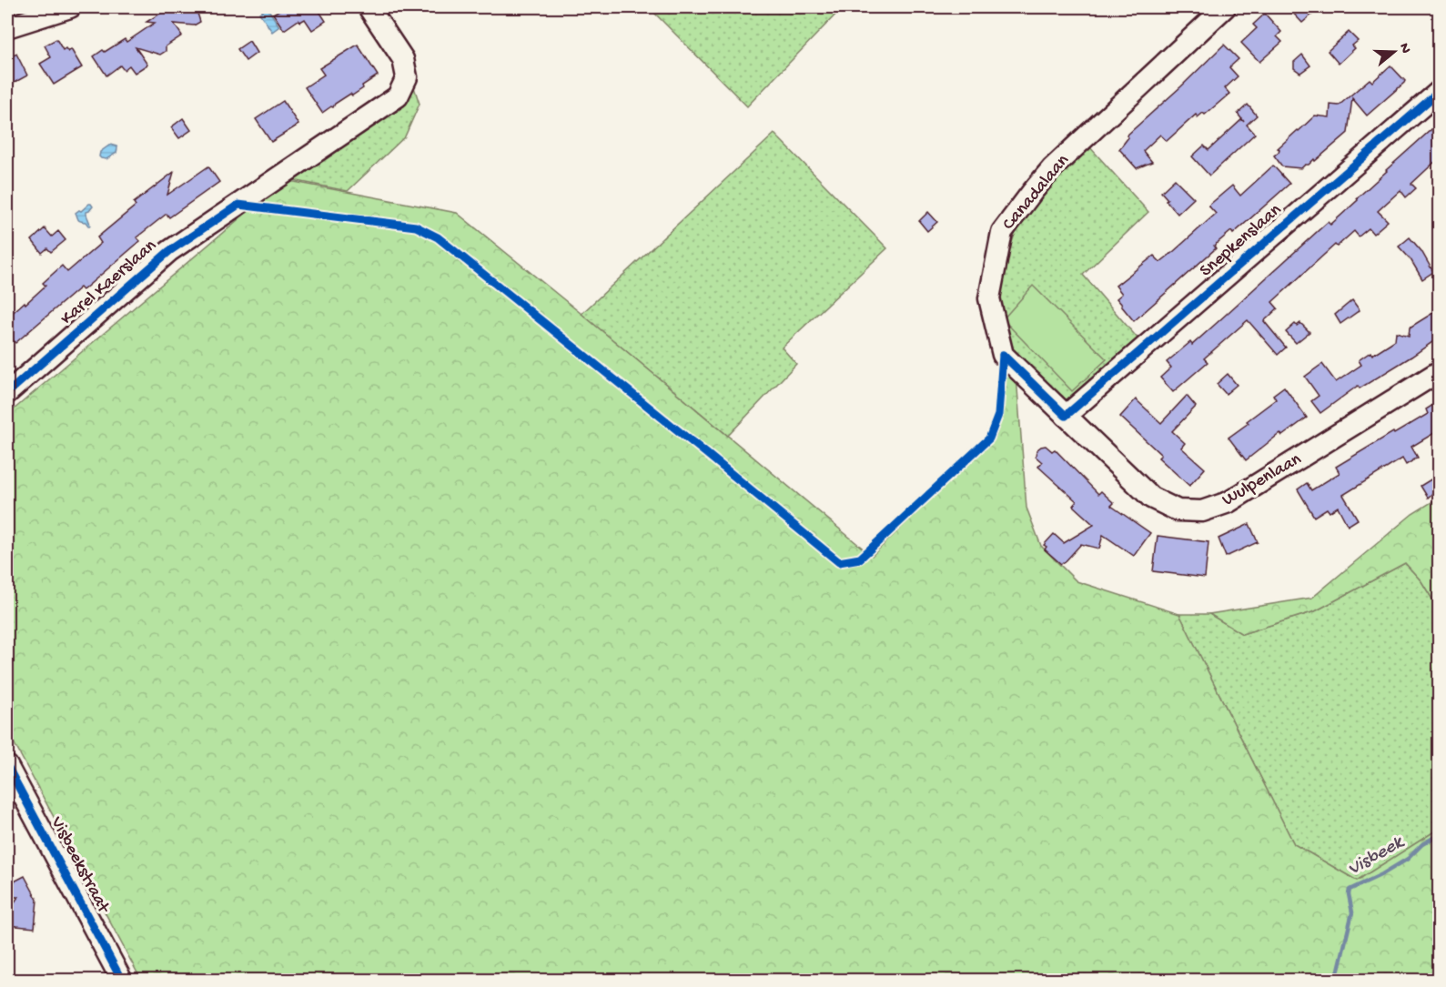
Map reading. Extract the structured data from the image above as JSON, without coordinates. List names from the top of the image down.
{
  "streets": {
    "street": [
      "Canadalaan",
      "Snepkenslaan",
      "Karel Kaerslaan",
      "Wulpenlaan",
      "Visbeekstraat"
    ]
  },
  "crossings": [
    ["Canadalaan", "Snepkenslaan"],
    ["Canadalaan", "Wulpenlaan"],
    ["Snepkenslaan", "Wulpenlaan"]
  ],
  "water": ["Visbeek"],
  "north": "right"
}
